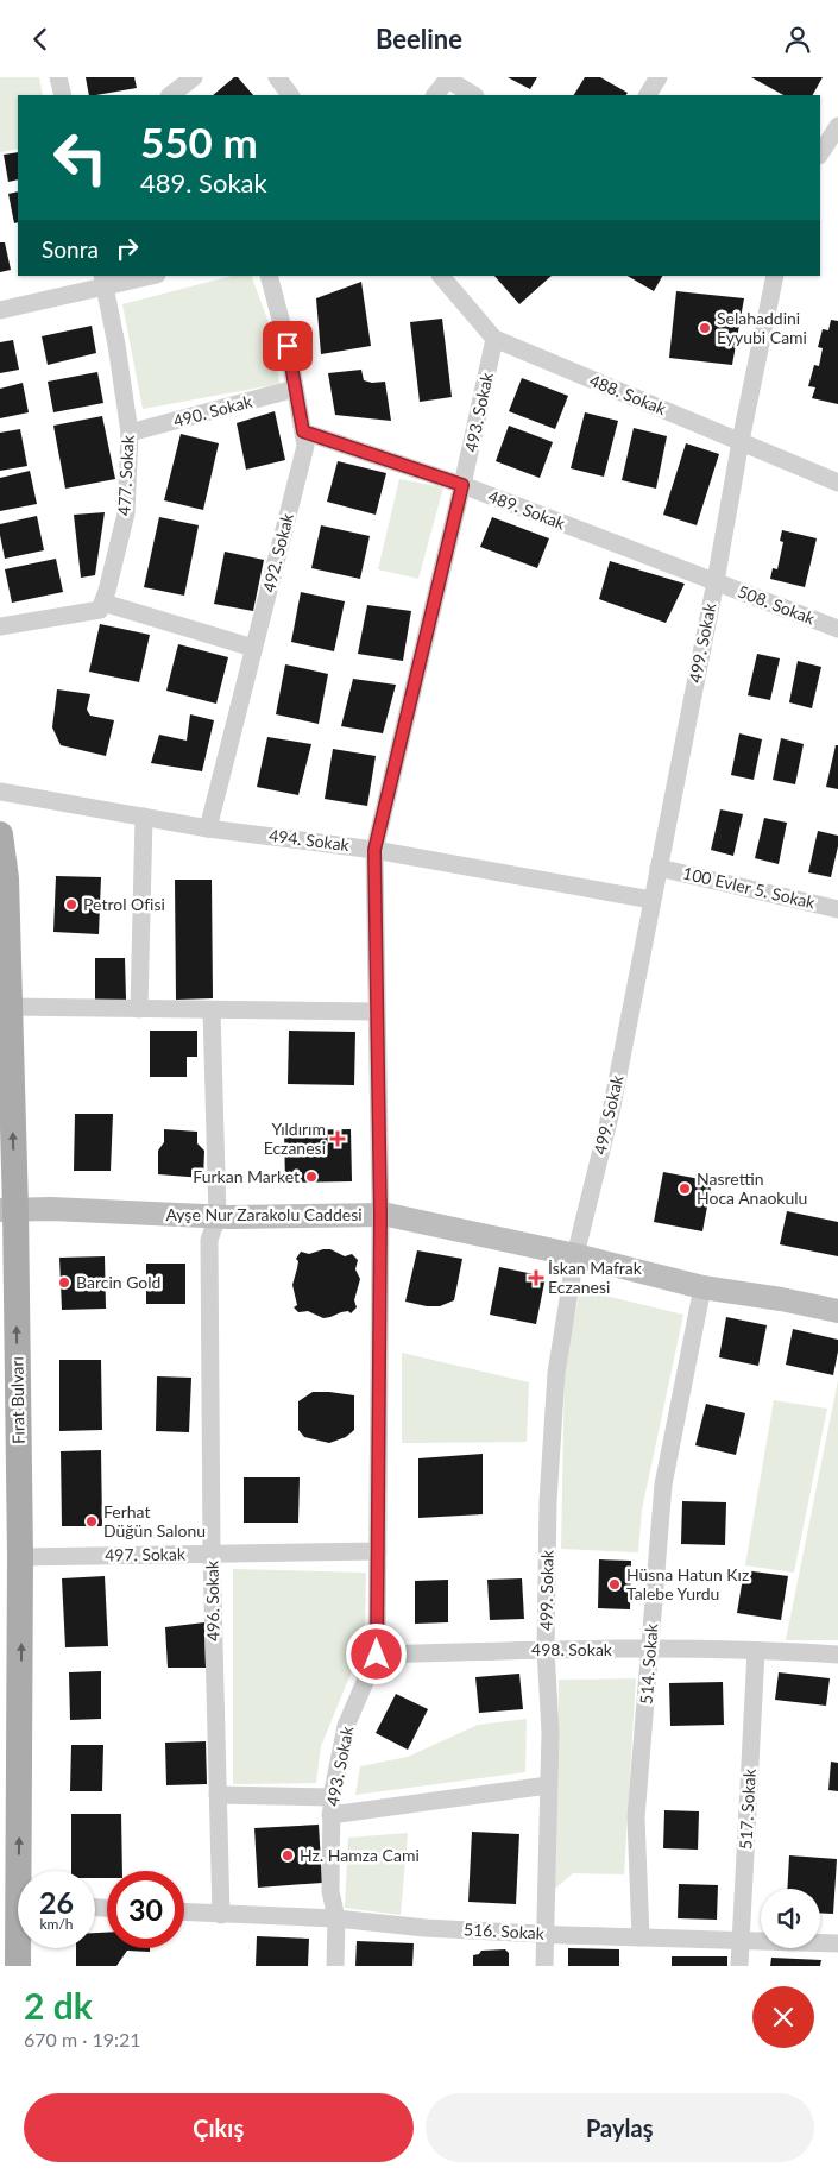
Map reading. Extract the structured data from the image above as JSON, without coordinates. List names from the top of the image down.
{
  "streets": {
    "main road": ["Fırat Bulvarı"],
    "street": [
      "488. Sokak",
      "490. Sokak",
      "493. Sokak",
      "477. Sokak",
      "489. Sokak",
      "492. Sokak",
      "508. Sokak",
      "499. Sokak",
      "494. Sokak",
      "100 Evler 5. Sokak",
      "Ayşe Nur Zarakolu Caddesi",
      "497. Sokak",
      "496. Sokak",
      "498. Sokak",
      "514. Sokak",
      "517. Sokak",
      "516. Sokak"
    ]
  },
  "crossings": [
    ["488. Sokak", "493. Sokak"],
    ["488. Sokak", "499. Sokak"],
    ["490. Sokak", "477. Sokak"],
    ["490. Sokak", "492. Sokak"],
    ["493. Sokak", "489. Sokak"],
    ["493. Sokak", "494. Sokak"],
    ["493. Sokak", "Ayşe Nur Zarakolu Caddesi"],
    ["493. Sokak", "497. Sokak"],
    ["493. Sokak", "498. Sokak"],
    ["493. Sokak", "516. Sokak"],
    ["489. Sokak", "492. Sokak"],
    ["489. Sokak", "508. Sokak"],
    ["489. Sokak", "499. Sokak"],
    ["492. Sokak", "494. Sokak"],
    ["508. Sokak", "499. Sokak"],
    ["499. Sokak", "494. Sokak"],
    ["499. Sokak", "100 Evler 5. Sokak"],
    ["499. Sokak", "Ayşe Nur Zarakolu Caddesi"],
    ["499. Sokak", "498. Sokak"],
    ["499. Sokak", "516. Sokak"],
    ["Ayşe Nur Zarakolu Caddesi", "Fırat Bulvarı"],
    ["Ayşe Nur Zarakolu Caddesi", "496. Sokak"],
    ["Ayşe Nur Zarakolu Caddesi", "514. Sokak"],
    ["Fırat Bulvarı", "497. Sokak"],
    ["497. Sokak", "496. Sokak"],
    ["496. Sokak", "516. Sokak"],
    ["498. Sokak", "514. Sokak"],
    ["498. Sokak", "517. Sokak"],
    ["514. Sokak", "516. Sokak"],
    ["517. Sokak", "516. Sokak"]
  ],
  "one_way": ["Fırat Bulvarı"],
  "places": {
    "other": [
      "Selahaddini Eyyubi Cami",
      "Petrol Ofisi",
      "Furkan Market",
      "Nasrettin Hoca Anaokulu",
      "Barcin Gold",
      "Ferhat Düğün Salonu",
      "Hüsna Hatun Kız Talebe Yurdu",
      "Hz. Hamza Cami"
    ],
    "health": ["Yıldırım Eczanesi", "İskan Mafrak Eczanesi"]
  },
  "page": {
    "header": "Beeline",
    "turn": ["550 m", "489. Sokak"],
    "then": "Sonra",
    "speed": "26 km/h",
    "limit": "30",
    "heading": ["2 dk", "670 m · 19:21"],
    "buttons": ["Çıkış", "Paylaş"]
  }
}
